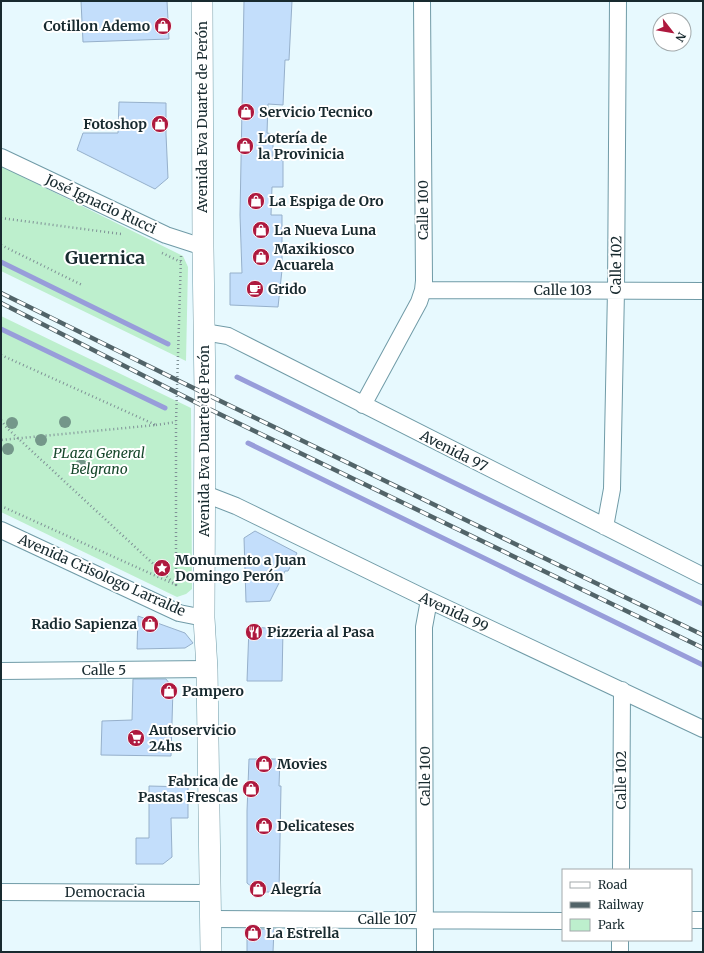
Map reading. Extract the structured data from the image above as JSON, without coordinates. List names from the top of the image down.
{
  "streets": {
    "street": [
      "Avenida Eva Duarte de Perón",
      "José Ignacio Rucci",
      "Calle 100",
      "Calle 102",
      "Calle 103",
      "Avenida 97",
      "Avenida Crisologo Larralde",
      "Avenida 99",
      "Calle 5",
      "Democracia",
      "Calle 107"
    ]
  },
  "crossings": [
    ["Avenida Eva Duarte de Perón", "José Ignacio Rucci"],
    ["Avenida Eva Duarte de Perón", "Avenida 97"],
    ["Avenida Eva Duarte de Perón", "Avenida Crisologo Larralde"],
    ["Avenida Eva Duarte de Perón", "Avenida 99"],
    ["Avenida Eva Duarte de Perón", "Calle 5"],
    ["Avenida Eva Duarte de Perón", "Democracia"],
    ["Avenida Eva Duarte de Perón", "Calle 107"],
    ["Calle 100", "Calle 103"],
    ["Calle 100", "Avenida 97"],
    ["Calle 100", "Avenida 99"],
    ["Calle 100", "Calle 107"],
    ["Calle 102", "Calle 103"],
    ["Calle 102", "Avenida 97"],
    ["Calle 102", "Avenida 99"]
  ],
  "districts": ["Guernica"],
  "parks": ["PLaza General Belgrano"],
  "places": {
    "shop": [
      "Cotillon Ademo",
      "Servicio Tecnico",
      "Fotoshop",
      "Lotería de la Provinicia",
      "La Espiga de Oro",
      "La Nueva Luna",
      "Maxikiosco Acuarela",
      "Radio Sapienza",
      "Pampero",
      "Movies",
      "Fabrica de Pastas Frescas",
      "Delicateses",
      "Alegría",
      "La Estrella"
    ],
    "cafe": ["Grido"],
    "place": ["Monumento a Juan Domingo Perón"],
    "restaurant": ["Pizzeria al Pasa"],
    "supermarket": ["Autoservicio 24hs"]
  },
  "legend": ["Road", "Railway", "Park"],
  "north": "bottom right"
}
